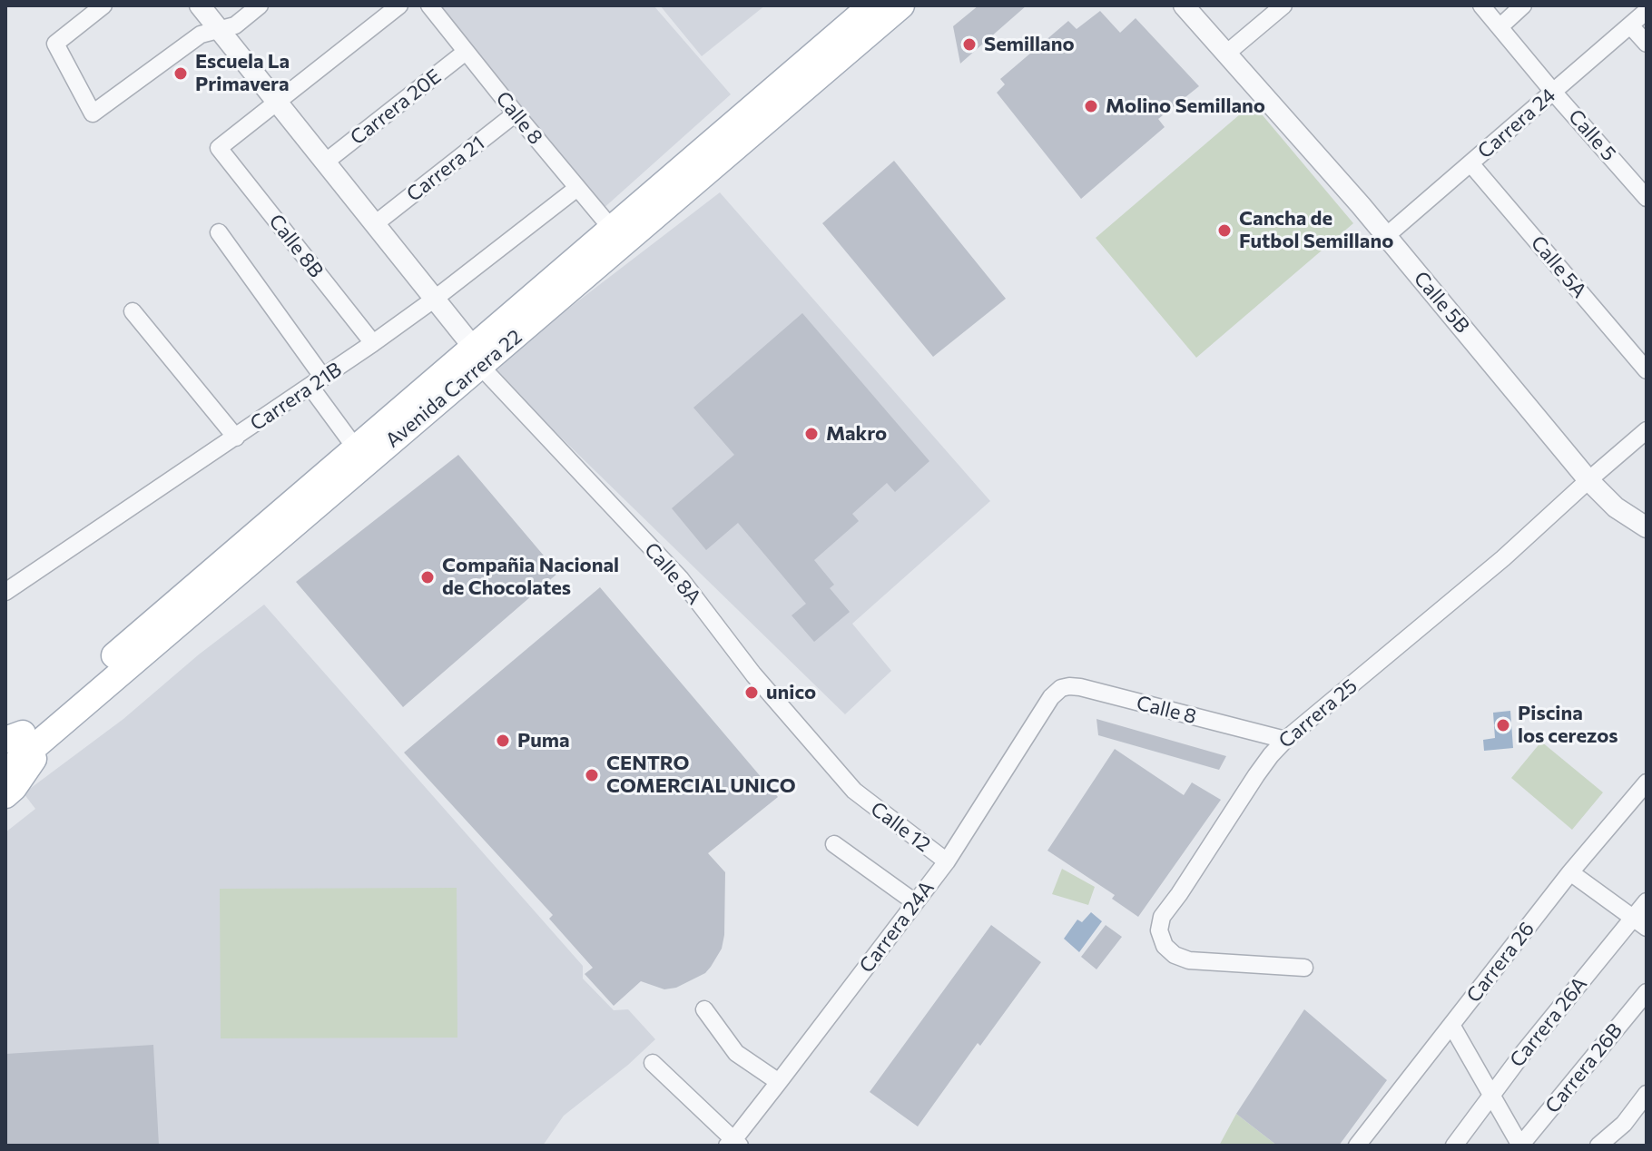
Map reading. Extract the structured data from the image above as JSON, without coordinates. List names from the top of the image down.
{
  "streets": {
    "main road": ["Avenida Carrera 22"],
    "street": [
      "Carrera 20E",
      "Calle 8",
      "Carrera 24",
      "Calle 5",
      "Carrera 21",
      "Calle 8B",
      "Calle 5A",
      "Calle 5B",
      "Carrera 21B",
      "Calle 8A",
      "Carrera 25",
      "Calle 12",
      "Carrera 24A",
      "Carrera 26",
      "Carrera 26A",
      "Carrera 26B"
    ]
  },
  "crossings": [
    ["Carrera 20E", "Calle 8"],
    ["Carrera 20E", "Calle 8A"],
    ["Calle 8", "Carrera 21"],
    ["Calle 8", "Avenida Carrera 22"],
    ["Calle 8", "Carrera 21B"],
    ["Calle 8", "Carrera 25"],
    ["Calle 8", "Carrera 24A"],
    ["Carrera 24", "Calle 5"],
    ["Carrera 24", "Calle 5A"],
    ["Carrera 24", "Calle 5B"],
    ["Carrera 21", "Calle 8A"],
    ["Calle 8B", "Carrera 21B"],
    ["Calle 8B", "Calle 8A"],
    ["Calle 5B", "Carrera 25"],
    ["Avenida Carrera 22", "Calle 8A"],
    ["Carrera 21B", "Calle 8A"],
    ["Calle 8A", "Calle 12"],
    ["Calle 12", "Carrera 24A"]
  ],
  "places": [
    "Semillano",
    "Escuela La Primavera",
    "Molino Semillano",
    "Cancha de Futbol Semillano",
    "Makro",
    "Compañia Nacional de Chocolates",
    "unico",
    "Piscina los cerezos",
    "Puma",
    "CENTRO COMERCIAL UNICO"
  ]
}
